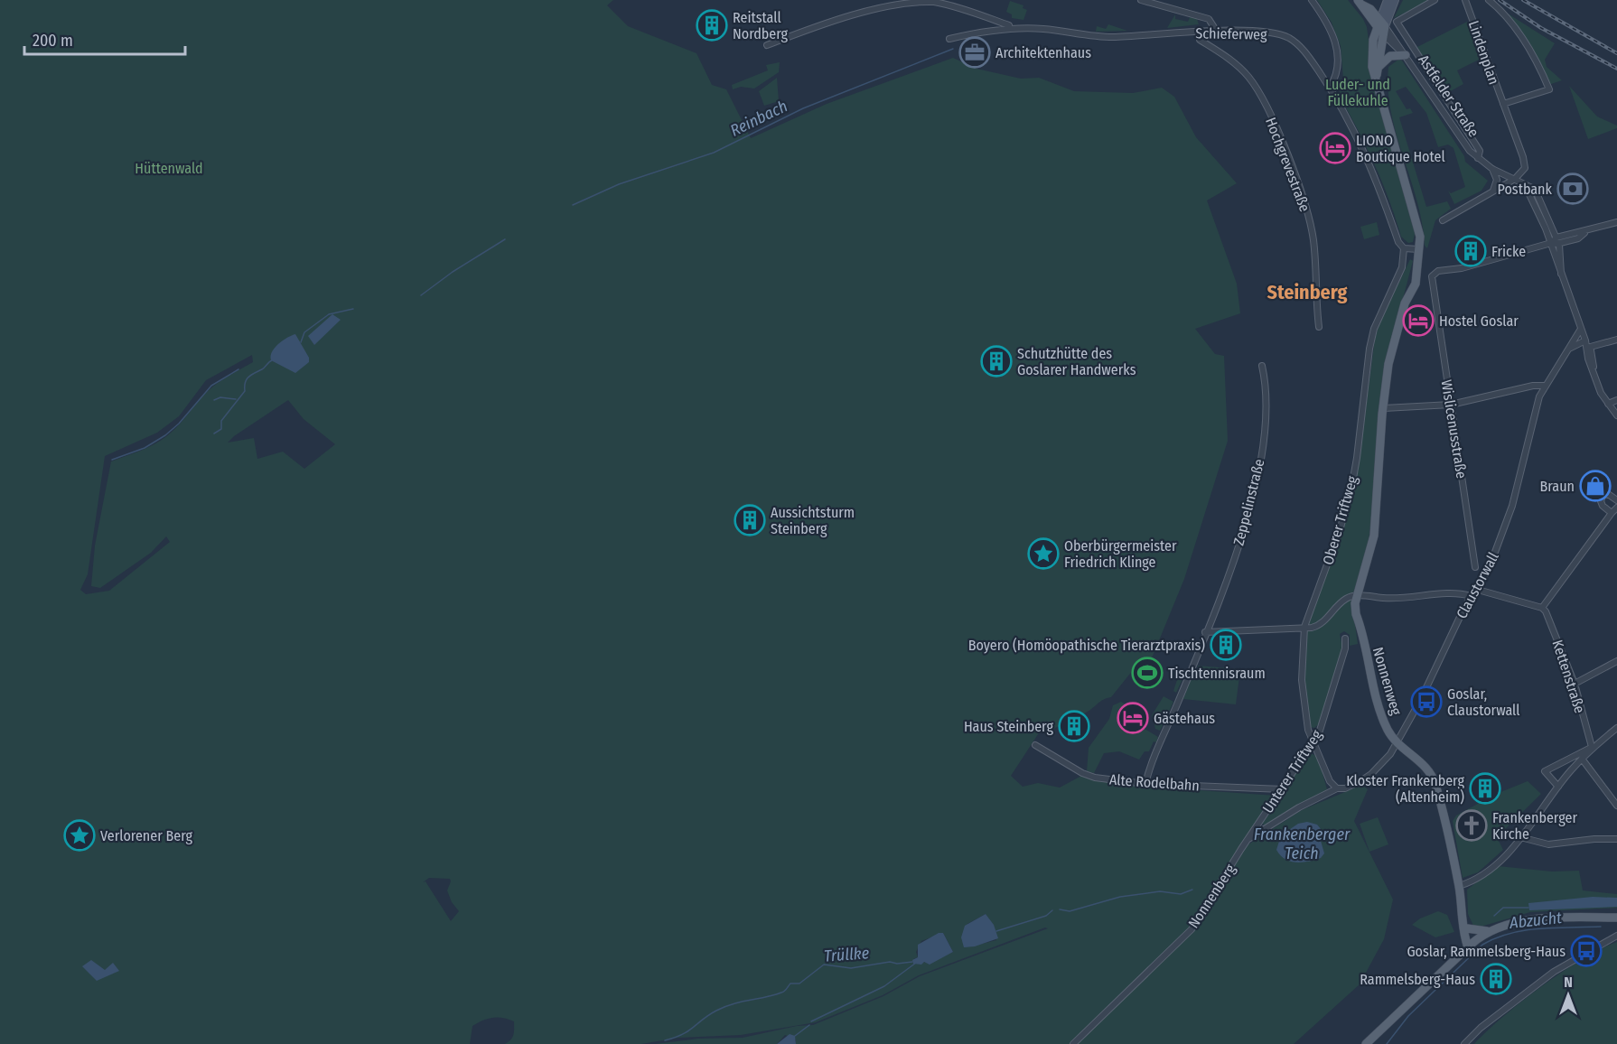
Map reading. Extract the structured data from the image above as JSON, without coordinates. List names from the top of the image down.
{
  "streets": {
    "main road": ["Astfelder Straße", "Nonnenweg"],
    "street": [
      "Schieferweg",
      "Lindenplan",
      "Hochgrevestraße",
      "Wislicenusstraße",
      "Zeppelinstraße",
      "Oberer Triftweg",
      "Claustorwall",
      "Kettenstraße",
      "Unterer Triftweg",
      "Alte Rodelbahn",
      "Nonnenberg"
    ]
  },
  "crossings": [
    ["Schieferweg", "Hochgrevestraße"],
    ["Schieferweg", "Oberer Triftweg"],
    ["Lindenplan", "Astfelder Straße"],
    ["Astfelder Straße", "Wislicenusstraße"],
    ["Astfelder Straße", "Claustorwall"],
    ["Astfelder Straße", "Nonnenweg"],
    ["Zeppelinstraße", "Alte Rodelbahn"],
    ["Oberer Triftweg", "Claustorwall"],
    ["Oberer Triftweg", "Unterer Triftweg"],
    ["Oberer Triftweg", "Nonnenberg"],
    ["Claustorwall", "Nonnenweg"],
    ["Claustorwall", "Nonnenberg"],
    ["Unterer Triftweg", "Alte Rodelbahn"],
    ["Unterer Triftweg", "Nonnenberg"]
  ],
  "districts": ["Steinberg"],
  "water": [
    "Reinbach",
    "Frankenberger Teich",
    "Abzucht",
    "Trüllke"
  ],
  "parks": ["Luder- und Füllekuhle", "Hüttenwald"],
  "places": {
    "building": [
      "Reitstall Nordberg",
      "Fricke",
      "Schutzhütte des Goslarer Handwerks",
      "Aussichtsturm Steinberg",
      "Boyero (Homöopathische Tierarztpraxis)",
      "Haus Steinberg",
      "Kloster Frankenberg (Altenheim)",
      "Rammelsberg-Haus"
    ],
    "office": ["Architektenhaus"],
    "hotel": ["LIONO Boutique Hotel", "Hostel Goslar", "Gästehaus"],
    "bank": ["Postbank"],
    "shop": ["Braun"],
    "place": ["Oberbürgermeister Friedrich Klinge", "Verlorener Berg"],
    "sports": ["Tischtennisraum"],
    "bus stop": ["Goslar, Claustorwall", "Goslar, Rammelsberg-Haus"],
    "church": ["Frankenberger Kirche"]
  },
  "scale_bar": "200 m",
  "north": "top"
}
